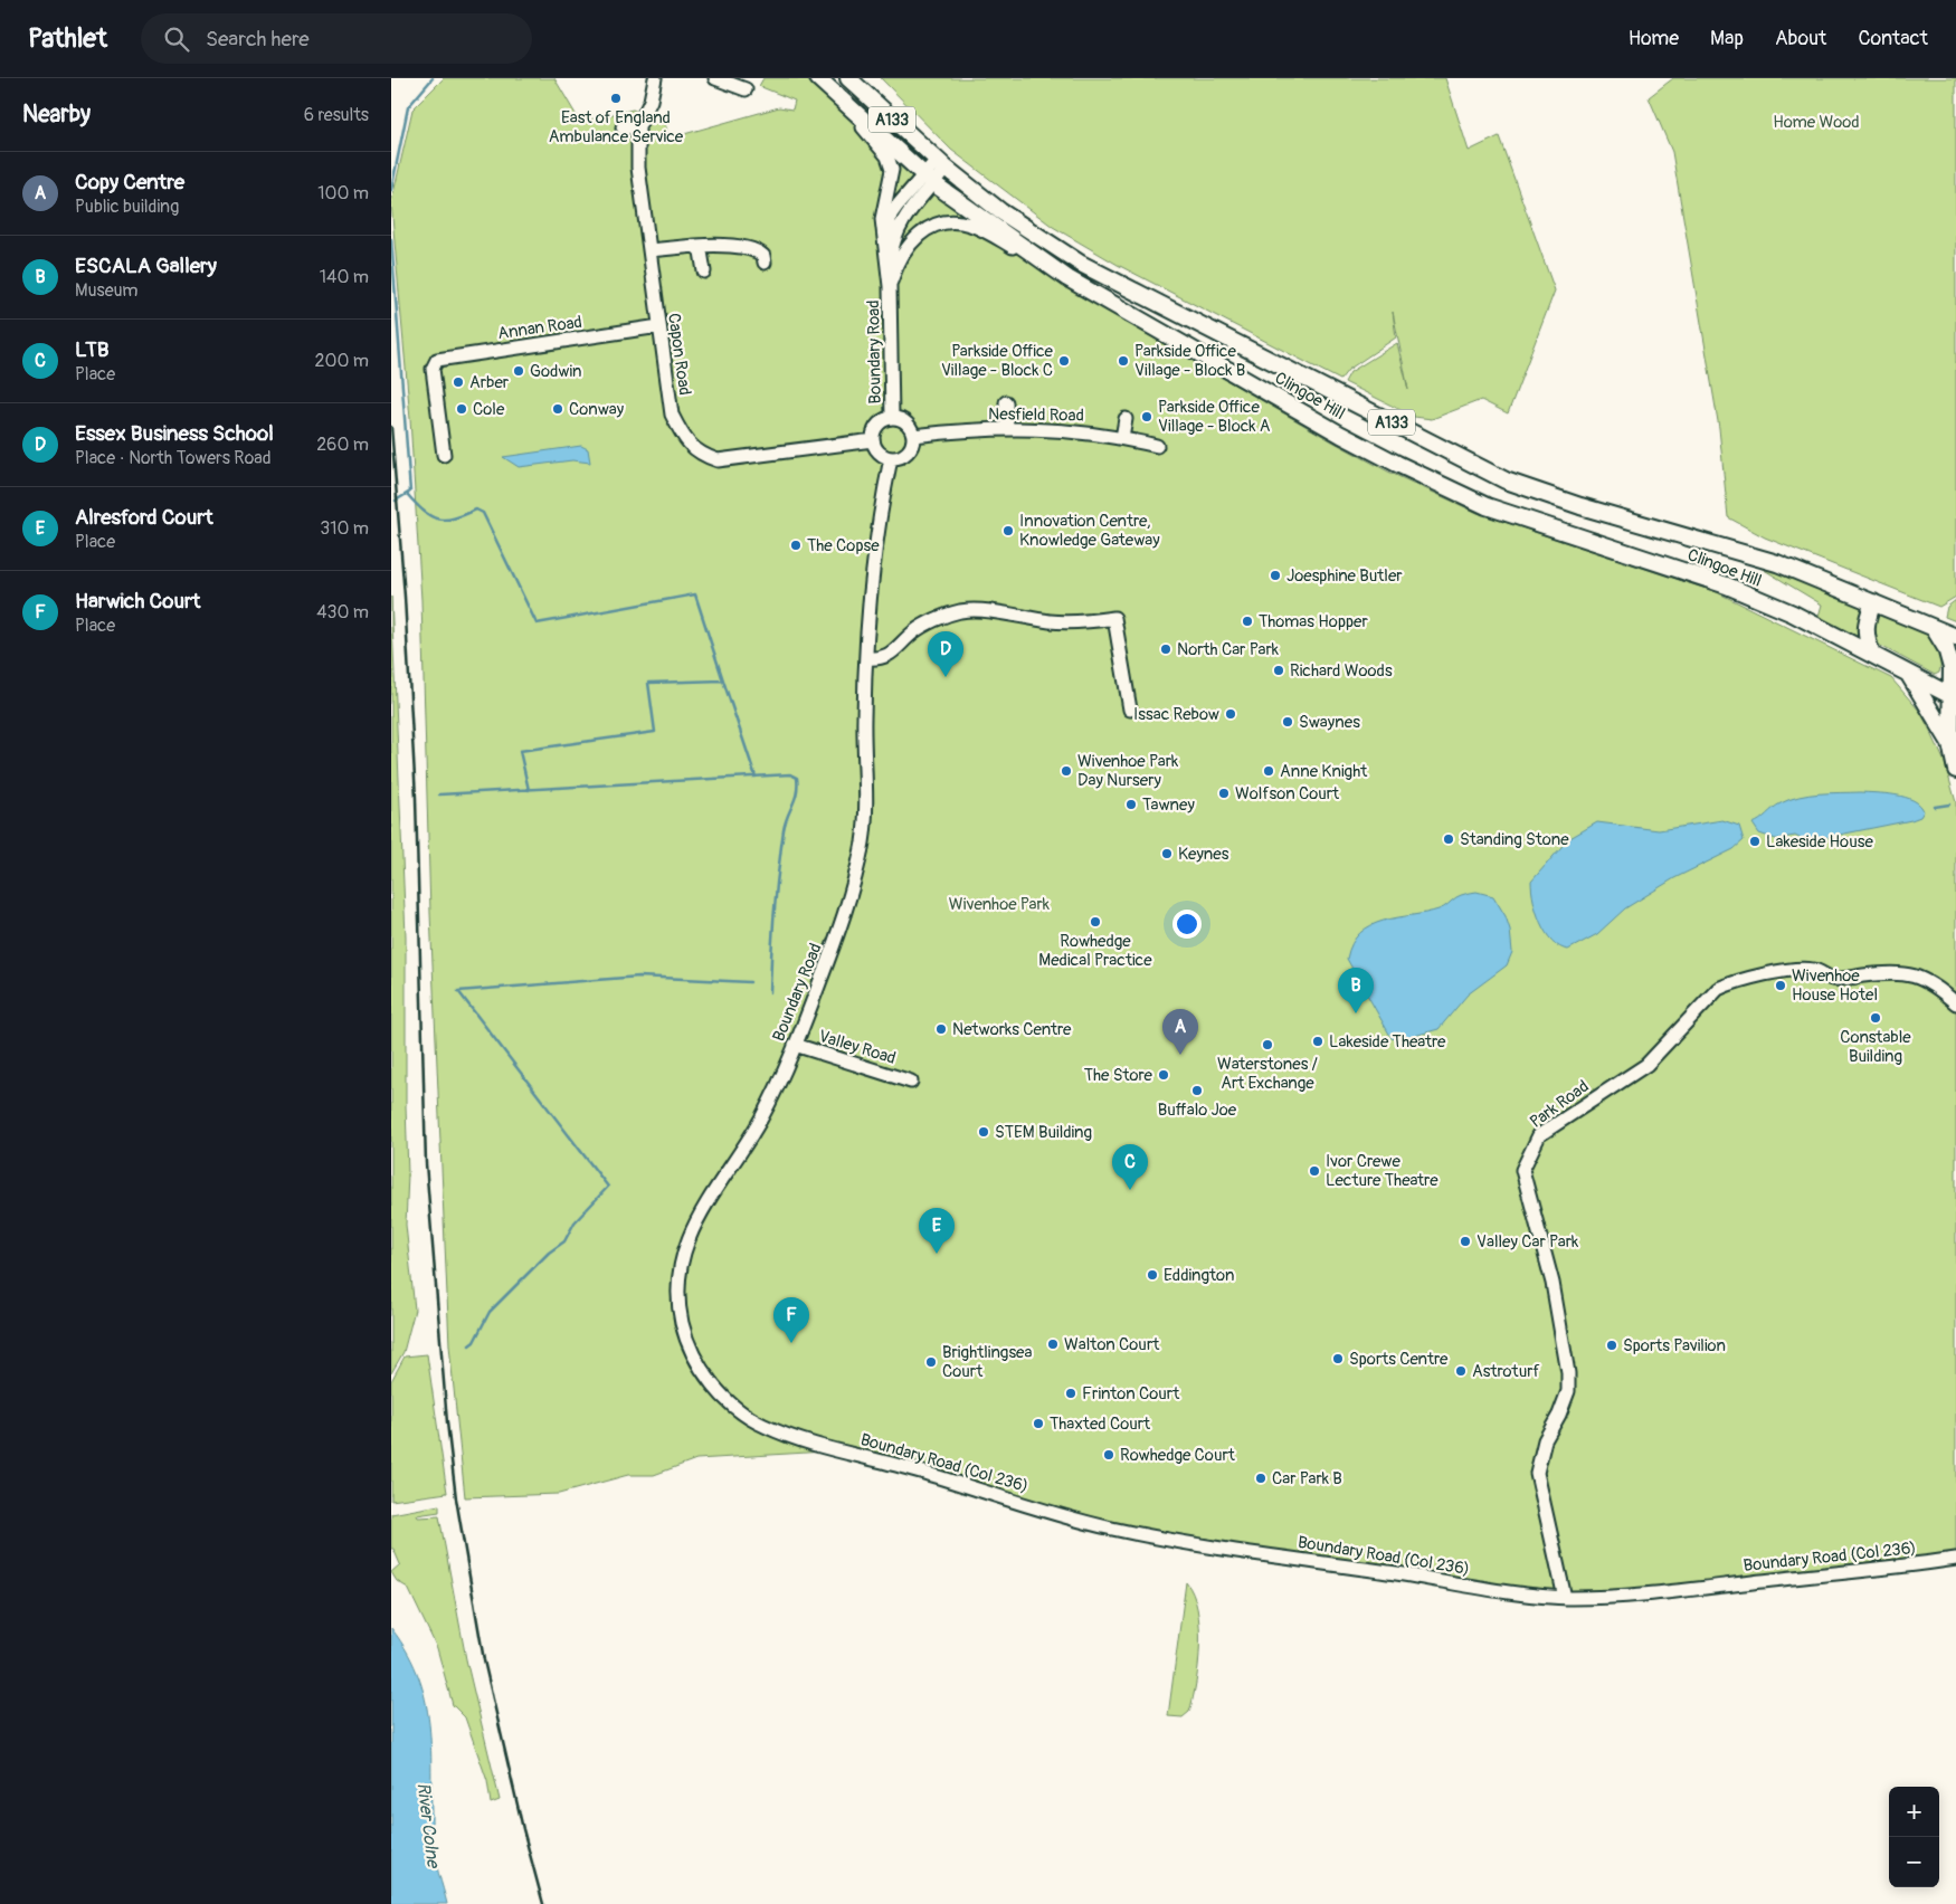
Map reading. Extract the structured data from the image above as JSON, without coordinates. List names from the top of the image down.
{
  "streets": {
    "main road": ["A133", "Clingoe Hill"],
    "street": [
      "Annan Road",
      "Boundary Road",
      "Capon Road",
      "Nesfield Road",
      "Valley Road",
      "Park Road",
      "Boundary Road (Col 236)"
    ]
  },
  "crossings": [
    ["A133", "Clingoe Hill"],
    ["Annan Road", "Capon Road"],
    ["Boundary Road", "Capon Road"],
    ["Boundary Road", "Clingoe Hill"],
    ["Boundary Road", "Nesfield Road"],
    ["Boundary Road", "Valley Road"],
    ["Boundary Road", "Boundary Road (Col 236)"],
    ["Capon Road", "Nesfield Road"],
    ["Park Road", "Boundary Road (Col 236)"]
  ],
  "water": ["River Colne"],
  "parks": ["Home Wood", "Wivenhoe Park"],
  "places": [
    "East of England Ambulance Service",
    "Parkside Office Village - Block C",
    "Parkside Office Village - Block B",
    "Godwin",
    "Arber",
    "Cole",
    "Conway",
    "Parkside Office Village - Block A",
    "Innovation Centre, Knowledge Gateway",
    "The Copse",
    "Joesphine Butler",
    "Thomas Hopper",
    "North Car Park",
    "Richard Woods",
    "Issac Rebow",
    "Swaynes",
    "Wivenhoe Park Day Nursery",
    "Anne Knight",
    "Wolfson Court",
    "Tawney",
    "Standing Stone",
    "Lakeside House",
    "Keynes",
    "Rowhedge Medical Practice",
    "Wivenhoe House Hotel",
    "Constable Building",
    "Networks Centre",
    "Lakeside Theatre",
    "Waterstones / Art Exchange",
    "The Store",
    "Buffalo Joe",
    "STEM Building",
    "Ivor Crewe Lecture Theatre",
    "Valley Car Park",
    "Eddington",
    "Walton Court",
    "Sports Pavilion",
    "Sports Centre",
    "Brightlingsea Court",
    "Astroturf",
    "Frinton Court",
    "Thaxted Court",
    "Rowhedge Court",
    "Car Park B"
  ],
  "page": {
    "header": "Pathlet",
    "search": "Search here",
    "nav": [
      "Home",
      "Map",
      "About",
      "Contact"
    ],
    "heading": ["Nearby", "6 results"],
    "list": [
      {
        "mark": "A",
        "name": "Copy Centre",
        "note": "Public building",
        "value": "100 m"
      },
      {
        "mark": "B",
        "name": "ESCALA Gallery",
        "note": "Museum",
        "value": "140 m"
      },
      {
        "mark": "C",
        "name": "LTB",
        "note": "Place",
        "value": "200 m"
      },
      {
        "mark": "D",
        "name": "Essex Business School",
        "note": "Place · North Towers Road",
        "value": "260 m"
      },
      {
        "mark": "E",
        "name": "Alresford Court",
        "note": "Place",
        "value": "310 m"
      },
      {
        "mark": "F",
        "name": "Harwich Court",
        "note": "Place",
        "value": "430 m"
      }
    ],
    "pins": [
      "D",
      "B",
      "A",
      "C",
      "E",
      "F"
    ],
    "map_buttons": ["+", "−"]
  }
}
